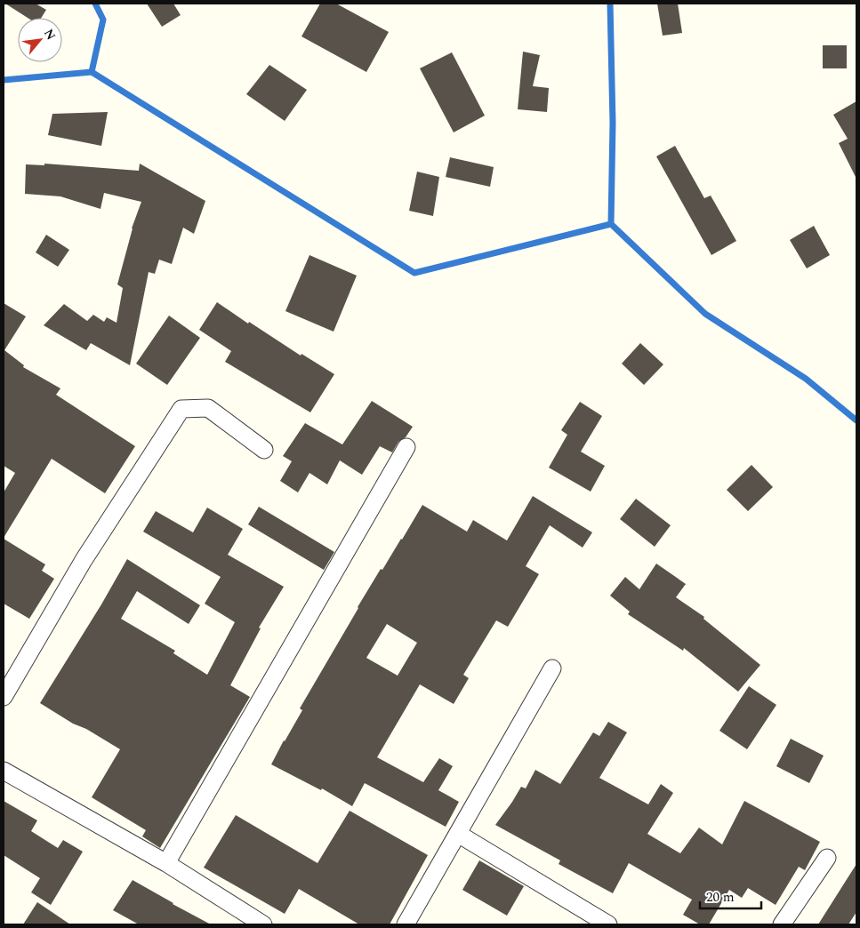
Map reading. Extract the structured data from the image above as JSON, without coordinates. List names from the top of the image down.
{
  "scale_bar": "20 m",
  "north": "top right"
}
